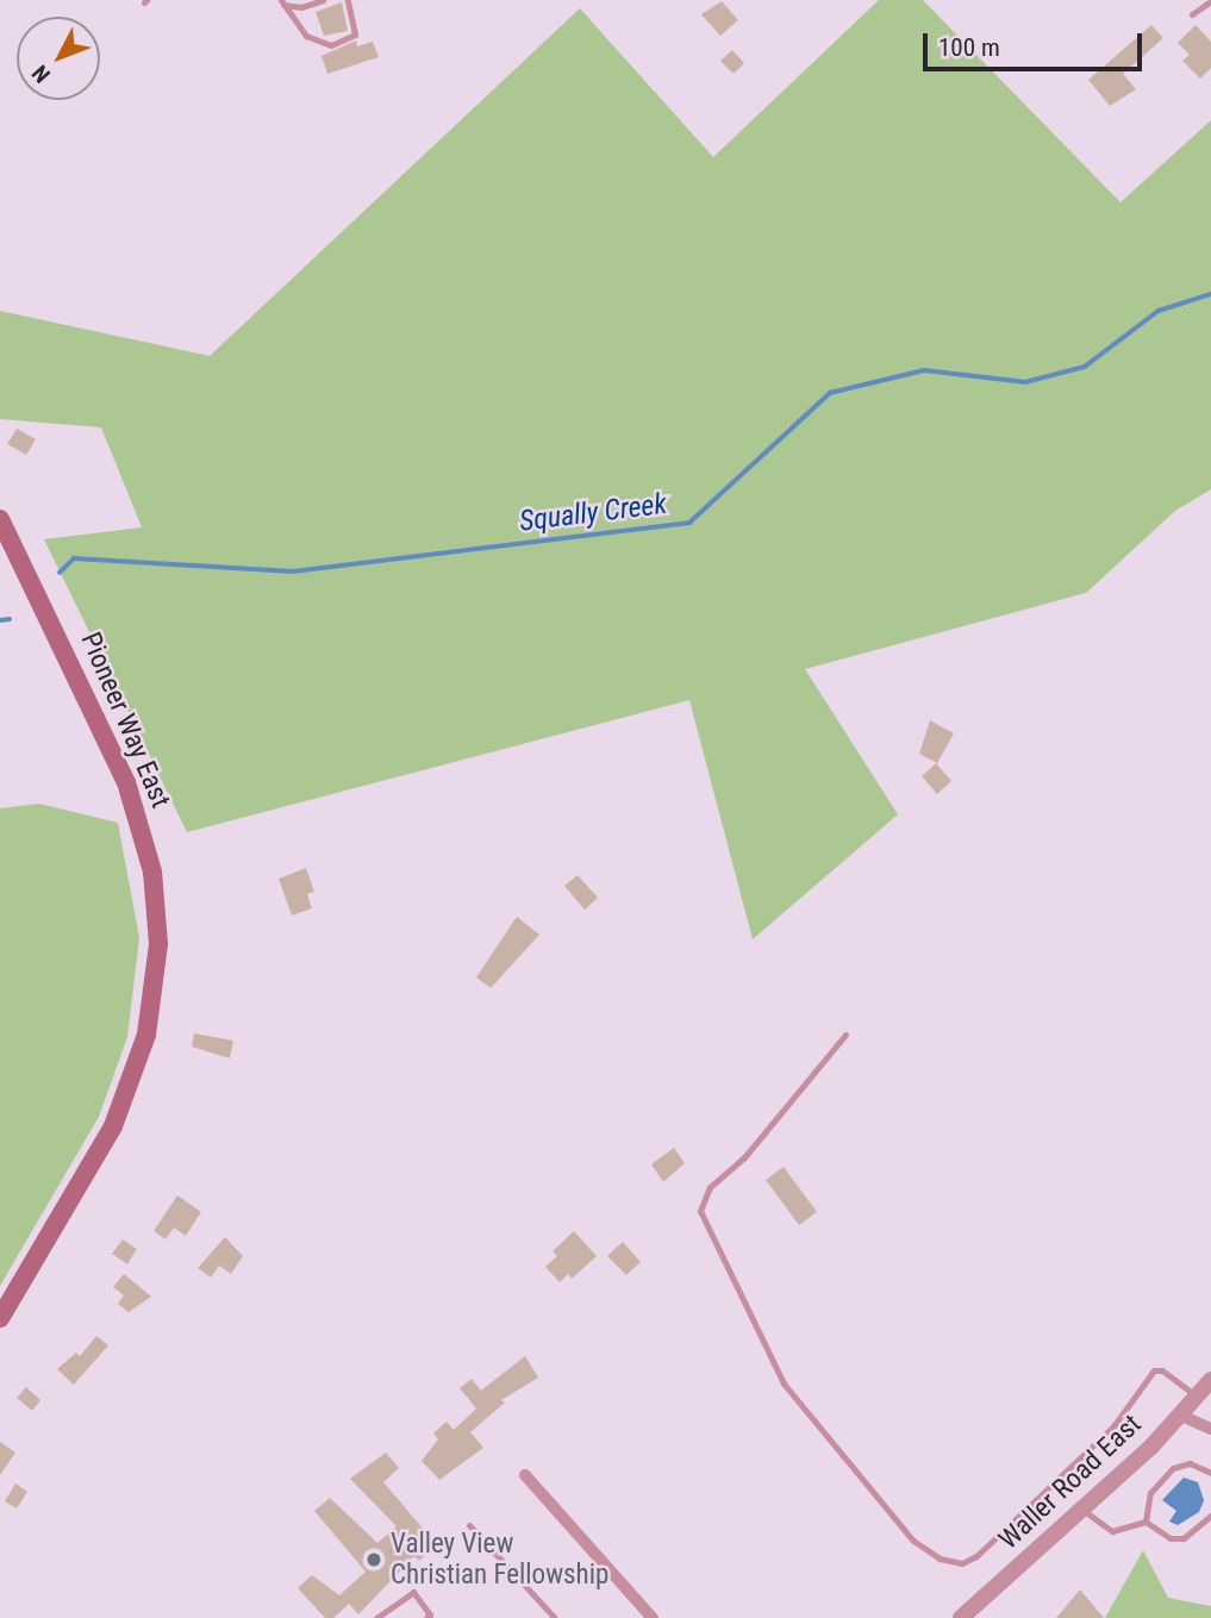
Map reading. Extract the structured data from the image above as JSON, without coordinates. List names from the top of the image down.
{
  "streets": {
    "main road": ["Pioneer Way East"],
    "street": ["Waller Road East"]
  },
  "water": ["Squally Creek"],
  "places": ["Valley View Christian Fellowship"],
  "scale_bar": "100 m",
  "north": "bottom left"
}
